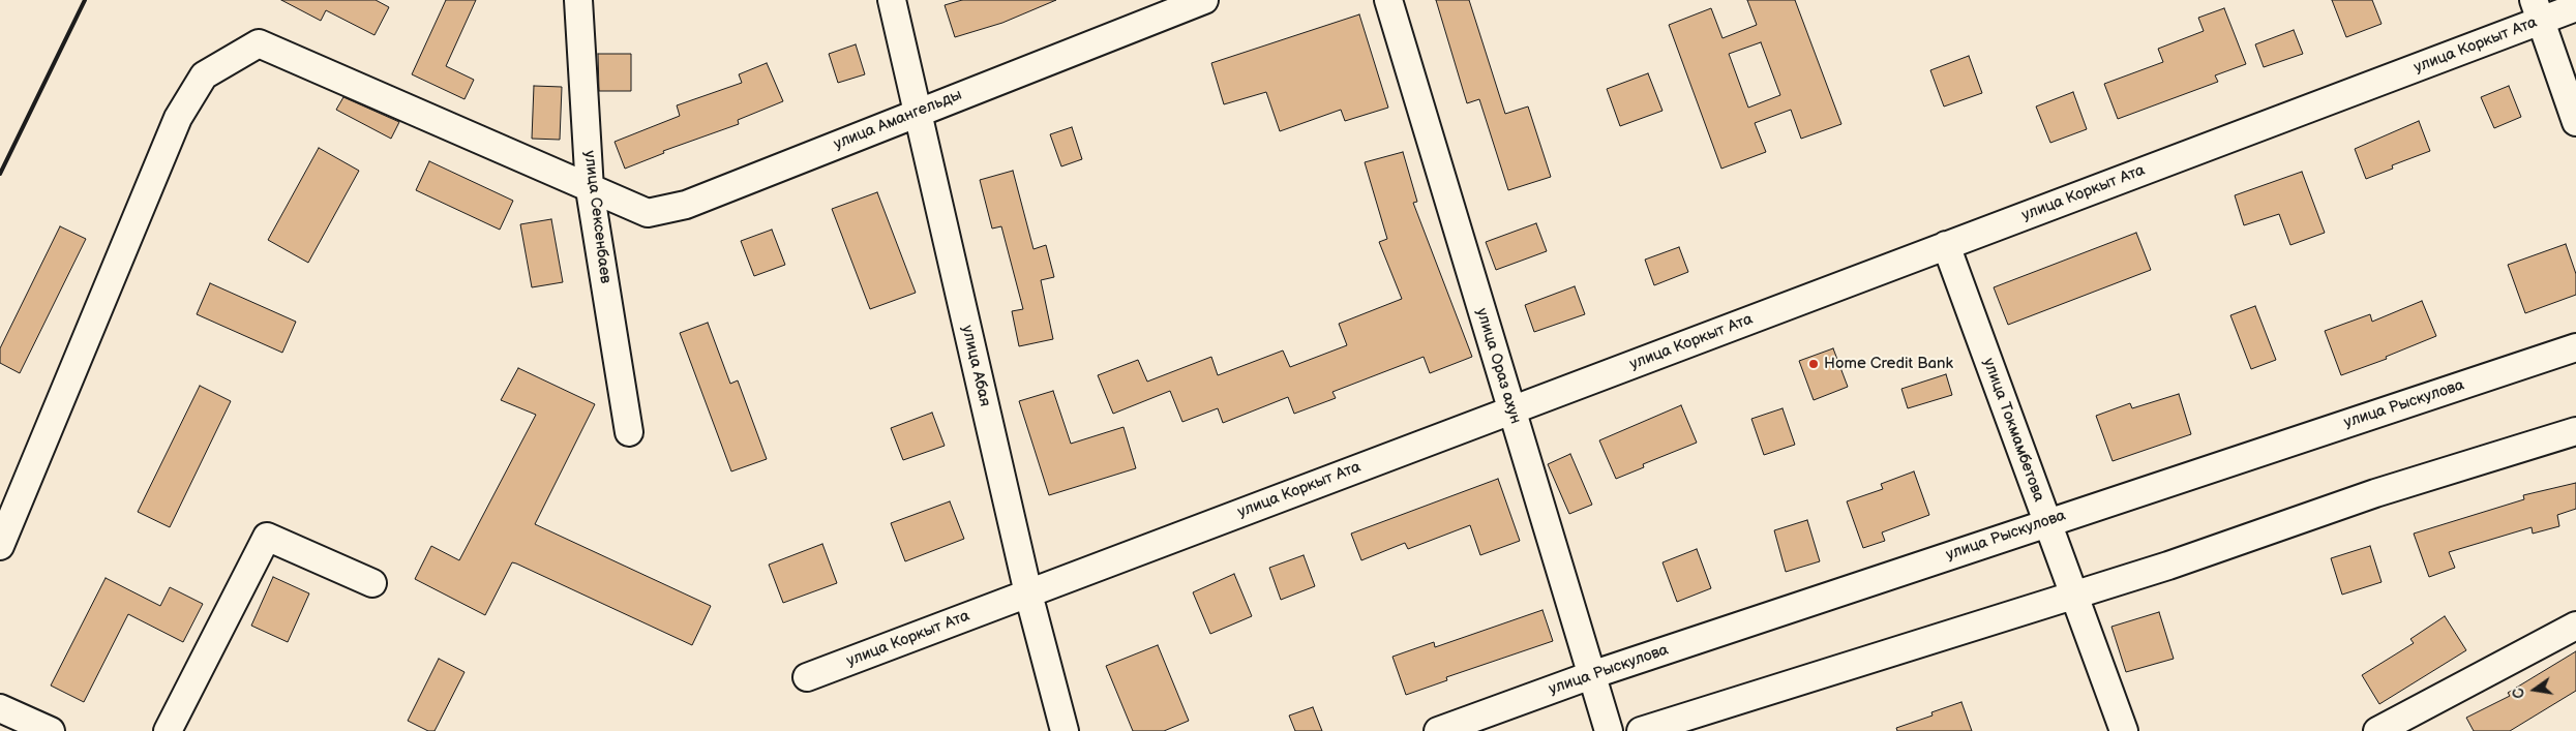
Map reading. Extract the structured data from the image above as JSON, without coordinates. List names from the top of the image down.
{
  "streets": {
    "street": [
      "улица Коркыт Ата",
      "улица Амангельды",
      "улица Сексенбаев",
      "улица Абая",
      "улица Ораз ахун",
      "улица Рыскулова",
      "улица Токмамбетова"
    ]
  },
  "crossings": [
    ["улица Коркыт Ата", "улица Абая"],
    ["улица Коркыт Ата", "улица Ораз ахун"],
    ["улица Коркыт Ата", "улица Токмамбетова"],
    ["улица Амангельды", "улица Сексенбаев"],
    ["улица Амангельды", "улица Абая"],
    ["улица Ораз ахун", "улица Рыскулова"],
    ["улица Рыскулова", "улица Токмамбетова"]
  ],
  "places": ["Home Credit Bank"],
  "north": "left"
}
